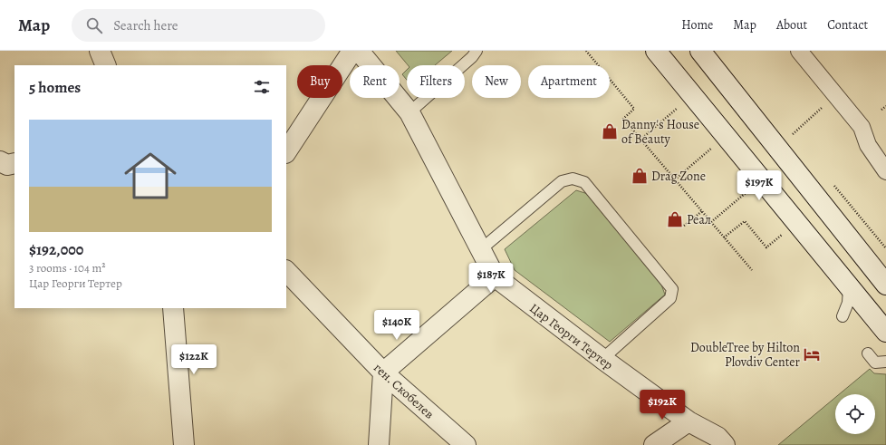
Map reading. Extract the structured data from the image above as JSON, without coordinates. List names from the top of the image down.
{
  "streets": {
    "street": ["Цар Георги Тертер", "ген. Скобелев"]
  },
  "places": {
    "shop": ["Danny's House of Beauty", "Drag Zone", "Реал"],
    "hotel": ["DoubleTree by Hilton Plovdiv Center"]
  },
  "page": {
    "header": "Map",
    "search": "Search here",
    "nav": [
      "Home",
      "Map",
      "About",
      "Contact"
    ],
    "chip": [
      "Buy",
      "Rent",
      "Filters",
      "New",
      "Apartment"
    ],
    "heading": "5 homes",
    "list": [
      {
        "name": "$192,000",
        "note": "3 rooms · 104 m² · Цар Георги Тертер"
      }
    ],
    "price": [
      "$197K",
      "$187K",
      "$140K",
      "$122K",
      "$192K"
    ]
  }
}
